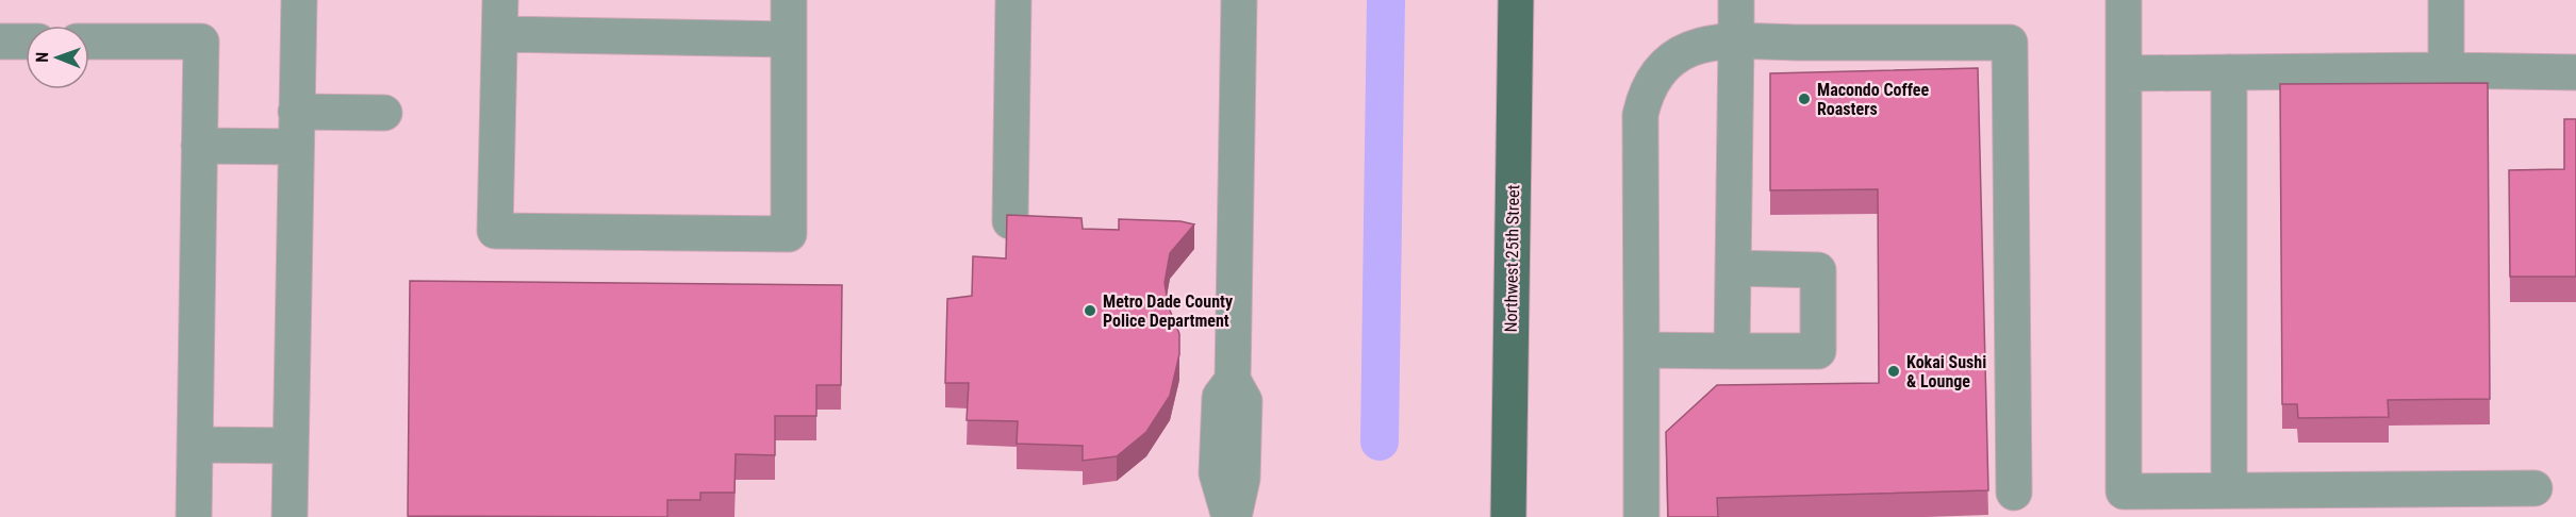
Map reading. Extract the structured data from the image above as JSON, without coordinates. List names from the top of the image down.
{
  "streets": {
    "main road": ["Northwest 25th Street"]
  },
  "places": ["Macondo Coffee Roasters", "Metro Dade County Police Department", "Kokai Sushi & Lounge"],
  "north": "left"
}
